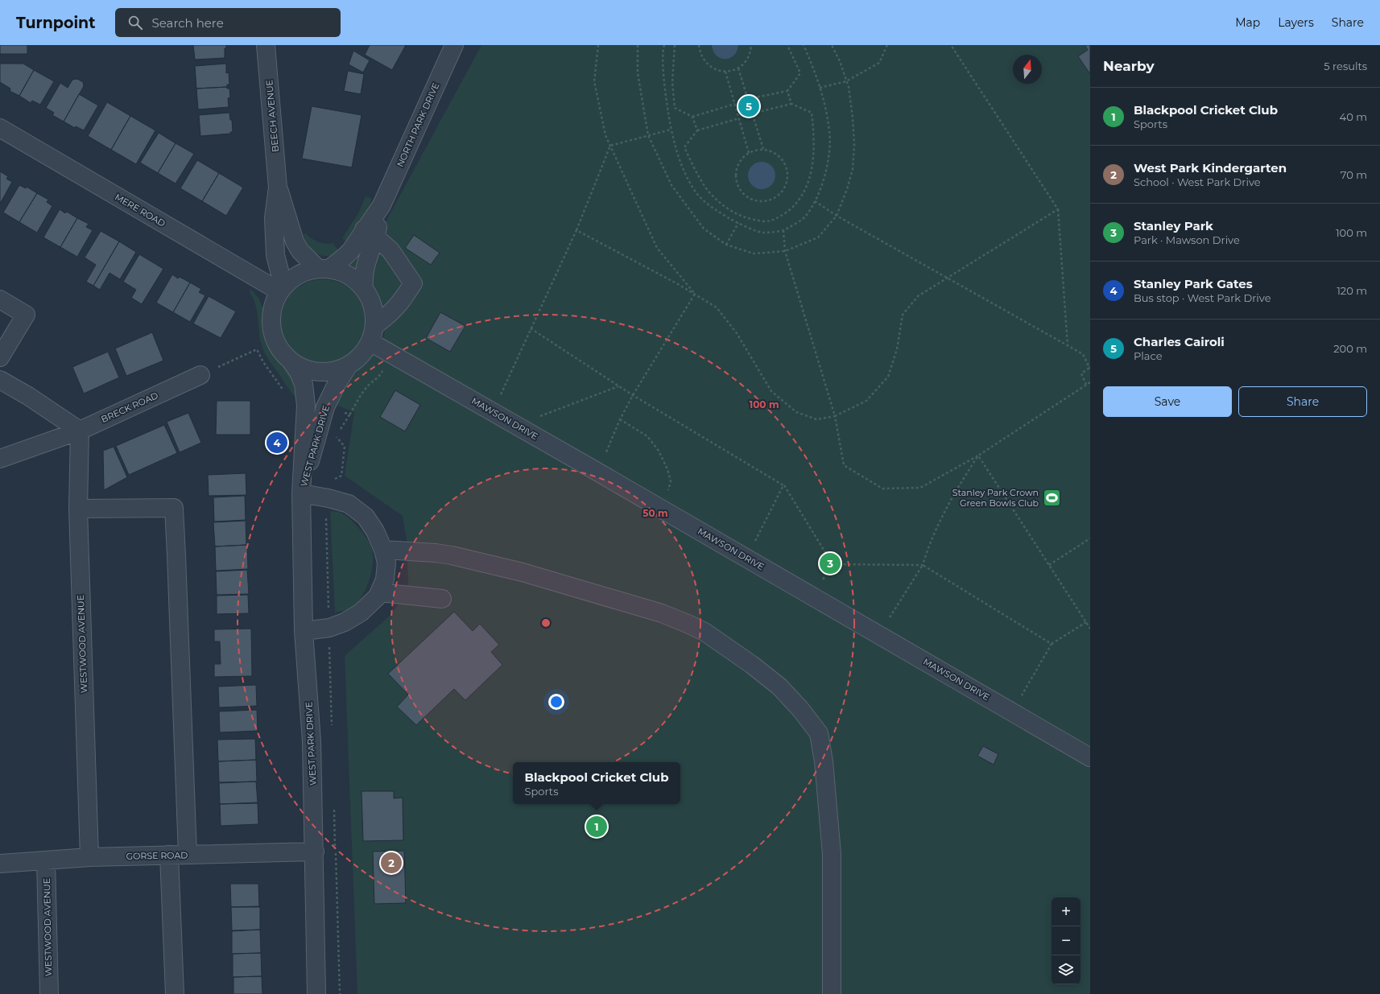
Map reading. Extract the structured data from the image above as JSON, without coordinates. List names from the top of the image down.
{
  "streets": {
    "street": [
      "BEECH AVENUE",
      "NORTH PARK DRIVE",
      "MERE ROAD",
      "BRECK ROAD",
      "MAWSON DRIVE",
      "WEST PARK DRIVE",
      "WESTWOOD AVENUE",
      "GORSE ROAD"
    ]
  },
  "crossings": [
    ["BEECH AVENUE", "NORTH PARK DRIVE"],
    ["BEECH AVENUE", "MERE ROAD"],
    ["BEECH AVENUE", "MAWSON DRIVE"],
    ["BEECH AVENUE", "WEST PARK DRIVE"],
    ["NORTH PARK DRIVE", "MERE ROAD"],
    ["NORTH PARK DRIVE", "MAWSON DRIVE"],
    ["NORTH PARK DRIVE", "WEST PARK DRIVE"],
    ["MERE ROAD", "MAWSON DRIVE"],
    ["MERE ROAD", "WEST PARK DRIVE"],
    ["BRECK ROAD", "WESTWOOD AVENUE"],
    ["MAWSON DRIVE", "WEST PARK DRIVE"],
    ["WEST PARK DRIVE", "GORSE ROAD"],
    ["WESTWOOD AVENUE", "GORSE ROAD"]
  ],
  "places": {
    "sports": ["Stanley Park Crown Green Bowls Club"]
  },
  "north": "top",
  "page": {
    "header": "Turnpoint",
    "search": "Search here",
    "nav": ["Map", "Layers", "Share"],
    "heading": ["Nearby", "5 results"],
    "list": [
      {
        "mark": "1",
        "name": "Blackpool Cricket Club",
        "note": "Sports",
        "value": "40 m"
      },
      {
        "mark": "2",
        "name": "West Park Kindergarten",
        "note": "School · West Park Drive",
        "value": "70 m"
      },
      {
        "mark": "3",
        "name": "Stanley Park",
        "note": "Park · Mawson Drive",
        "value": "100 m"
      },
      {
        "mark": "4",
        "name": "Stanley Park Gates",
        "note": "Bus stop · West Park Drive",
        "value": "120 m"
      },
      {
        "mark": "5",
        "name": "Charles Cairoli",
        "note": "Place",
        "value": "200 m"
      }
    ],
    "pins": [
      "5",
      "4",
      "3",
      "1",
      "2"
    ],
    "buttons": ["Save", "Share"],
    "popup": ["Blackpool Cricket Club", "Sports"],
    "map_buttons": ["+", "−"]
  },
  "rings": ["100 m", "50 m"]
}
